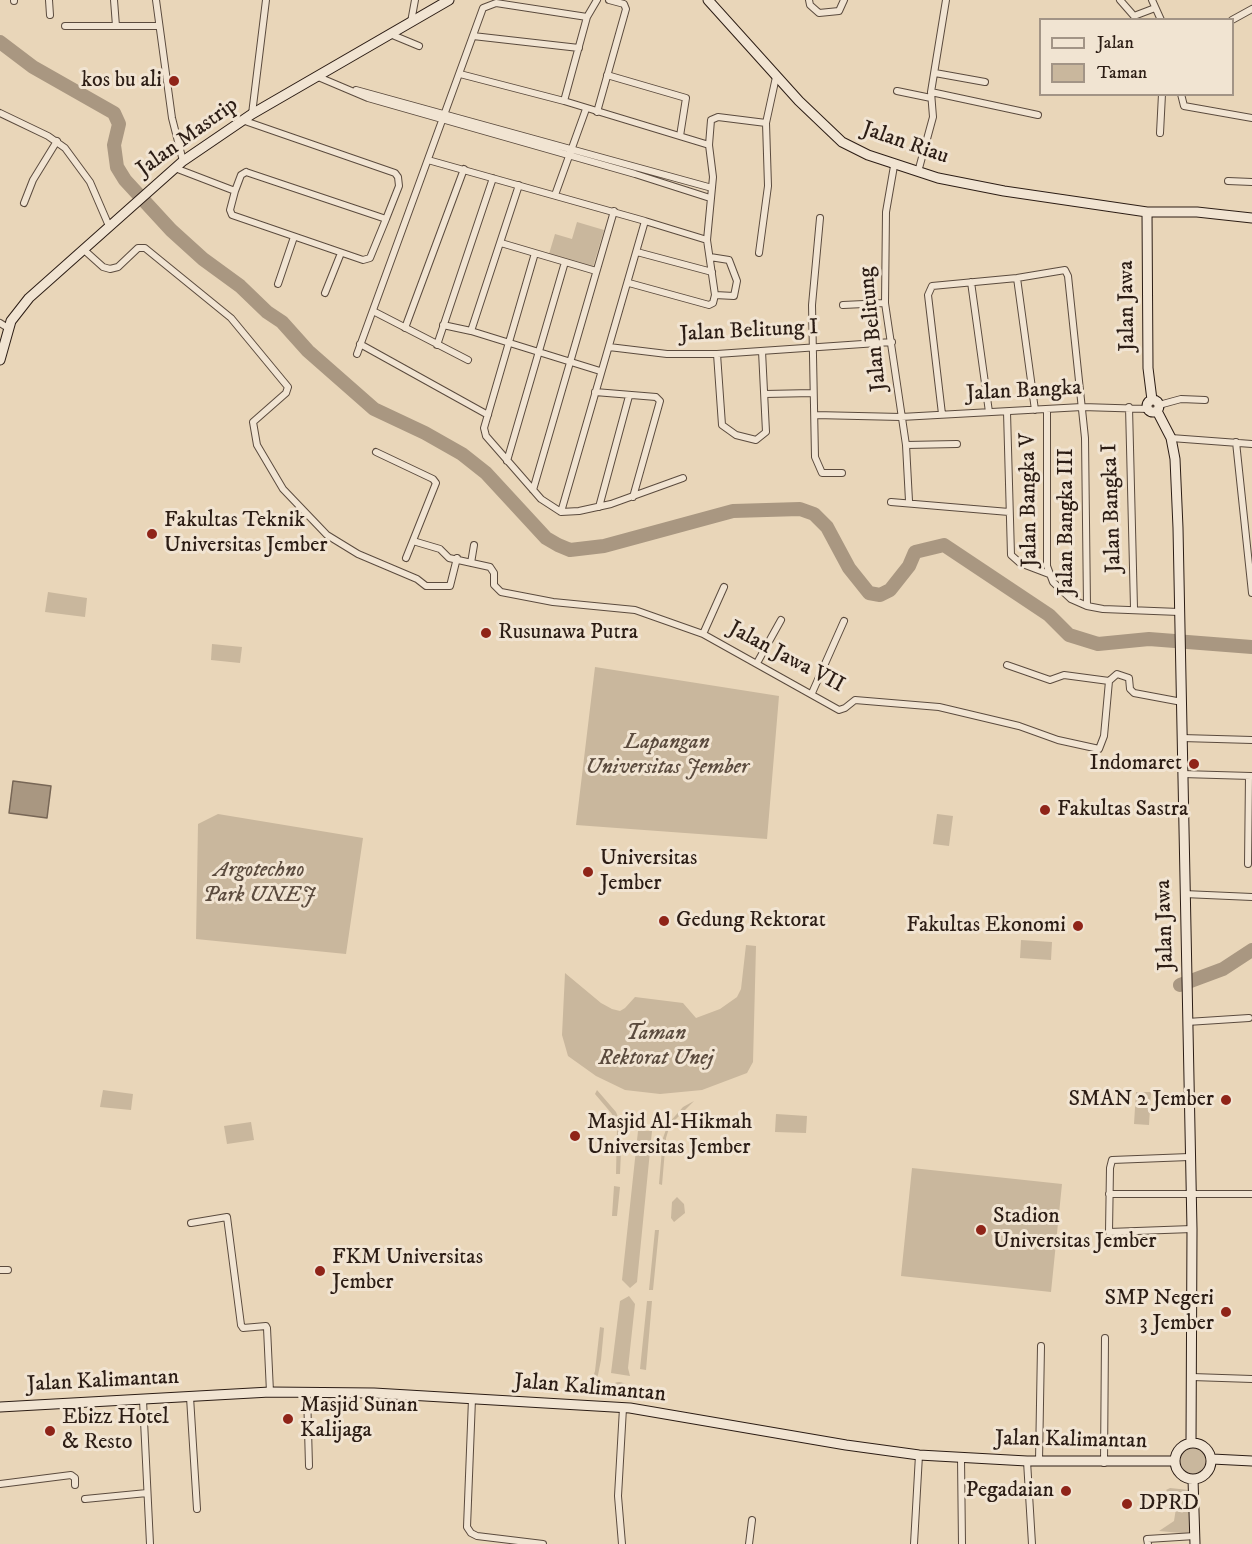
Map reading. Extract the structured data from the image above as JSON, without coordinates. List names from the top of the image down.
{
  "streets": {
    "main road": [
      "Jalan Mastrip",
      "Jalan Riau",
      "Jalan Jawa",
      "Jalan Kalimantan"
    ],
    "street": [
      "Jalan Belitung",
      "Jalan Belitung I",
      "Jalan Bangka",
      "Jalan Bangka V",
      "Jalan Bangka I",
      "Jalan Bangka III",
      "Jalan Jawa VII"
    ]
  },
  "crossings": [
    ["Jalan Riau", "Jalan Jawa"],
    ["Jalan Riau", "Jalan Belitung"],
    ["Jalan Jawa", "Jalan Bangka"],
    ["Jalan Jawa", "Jalan Kalimantan"],
    ["Jalan Belitung", "Jalan Belitung I"],
    ["Jalan Belitung", "Jalan Bangka"],
    ["Jalan Bangka", "Jalan Bangka V"],
    ["Jalan Bangka", "Jalan Bangka I"],
    ["Jalan Bangka", "Jalan Bangka III"],
    ["Jalan Bangka V", "Jalan Bangka III"]
  ],
  "parks": ["Lapangan Universitas Jember", "Argotechno Park UNEJ", "Taman Rektorat Unej"],
  "places": [
    "kos bu ali",
    "Fakultas Teknik Universitas Jember",
    "Rusunawa Putra",
    "Indomaret",
    "Fakultas Sastra",
    "Universitas Jember",
    "Gedung Rektorat",
    "Fakultas Ekonomi",
    "SMAN 2 Jember",
    "Masjid Al-Hikmah Universitas Jember",
    "Stadion Universitas Jember",
    "FKM Universitas Jember",
    "SMP Negeri 3 Jember",
    "Masjid Sunan Kalijaga",
    "Ebizz Hotel & Resto",
    "Pegadaian",
    "DPRD"
  ],
  "legend": ["Jalan", "Taman"]
}
